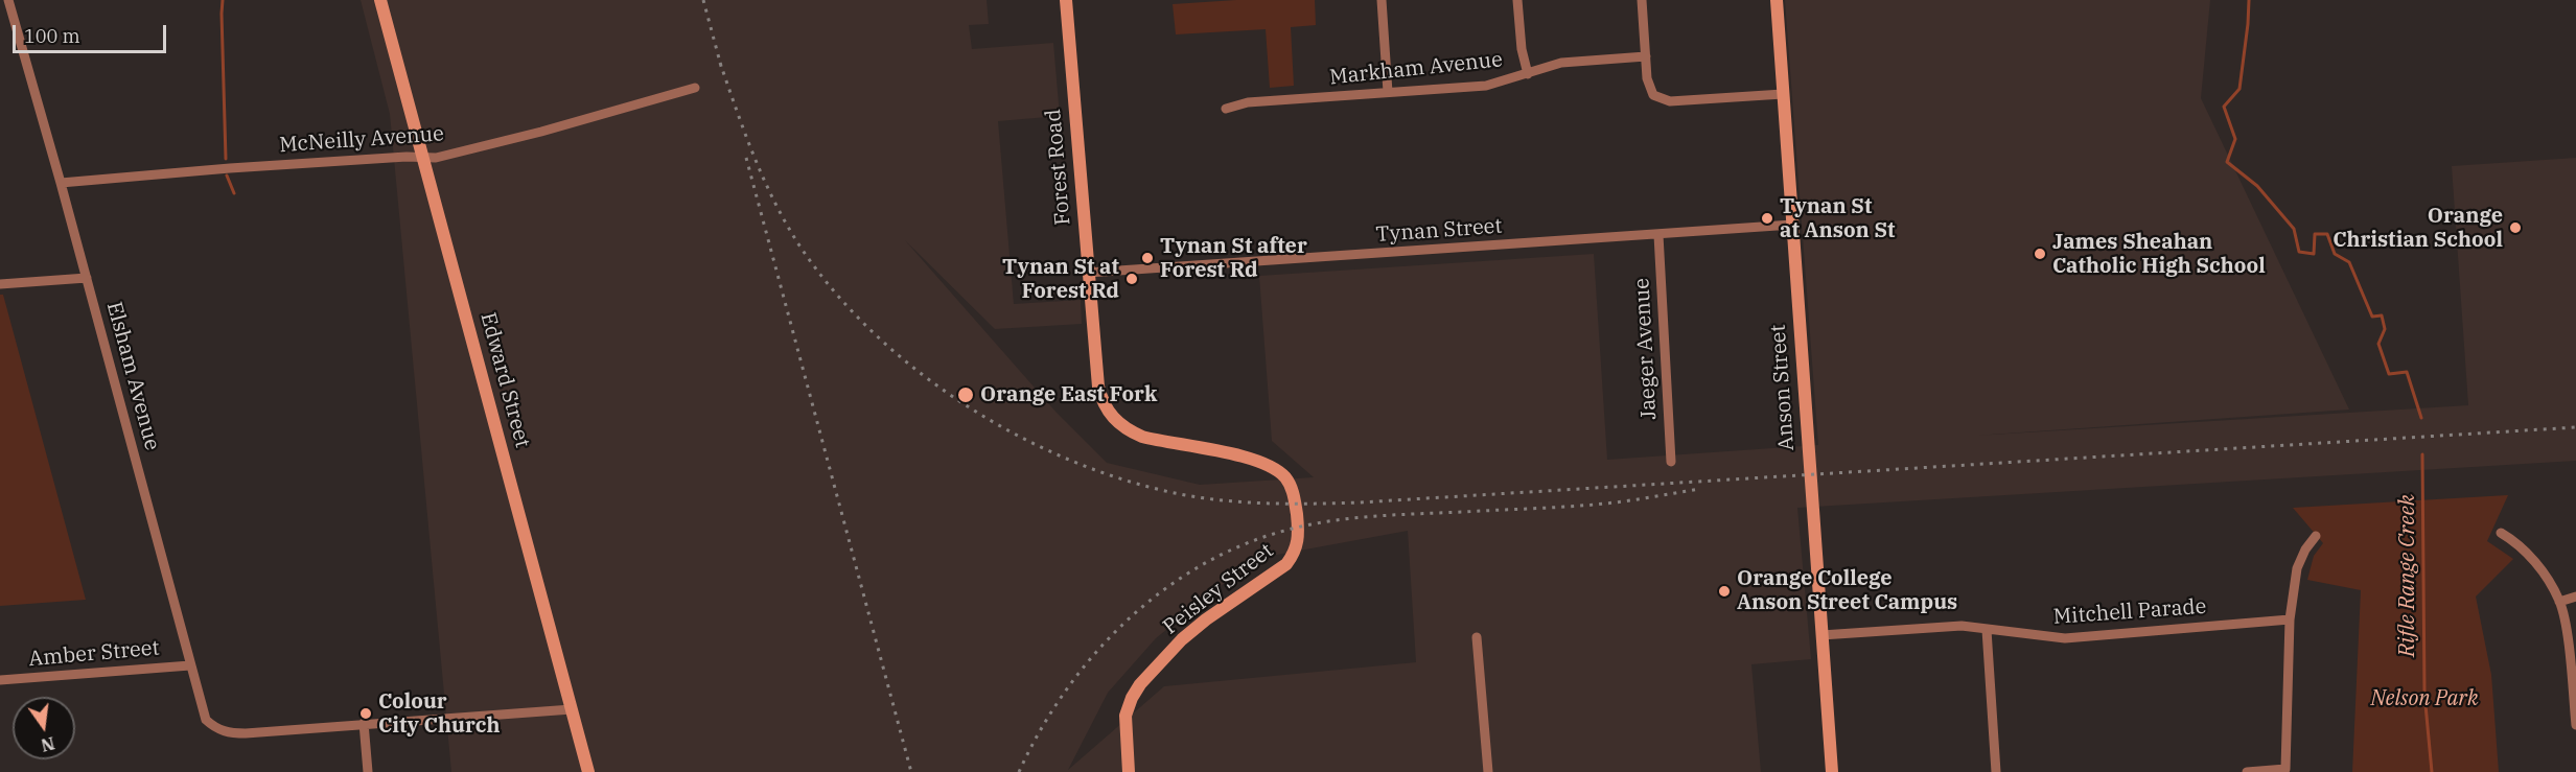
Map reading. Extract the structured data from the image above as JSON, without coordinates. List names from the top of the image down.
{
  "streets": {
    "street": [
      "Markham Avenue",
      "McNeilly Avenue",
      "Forest Road",
      "Tynan Street",
      "Jaeger Avenue",
      "Elsham Avenue",
      "Edward Street",
      "Anson Street",
      "Peisley Street",
      "Mitchell Parade",
      "Amber Street"
    ]
  },
  "crossings": [
    ["McNeilly Avenue", "Elsham Avenue"],
    ["McNeilly Avenue", "Edward Street"],
    ["Forest Road", "Tynan Street"],
    ["Forest Road", "Peisley Street"],
    ["Tynan Street", "Jaeger Avenue"],
    ["Tynan Street", "Anson Street"],
    ["Elsham Avenue", "Edward Street"],
    ["Elsham Avenue", "Amber Street"],
    ["Anson Street", "Mitchell Parade"]
  ],
  "water": ["Rifle Range Creek"],
  "parks": ["Nelson Park"],
  "places": [
    "Tynan St at Anson St",
    "Orange Christian School",
    "James Sheahan Catholic High School",
    "Tynan St after Forest Rd",
    "Tynan St at Forest Rd",
    "Orange East Fork",
    "Orange College Anson Street Campus",
    "Colour City Church"
  ],
  "scale_bar": "100 m",
  "north": "bottom"
}
